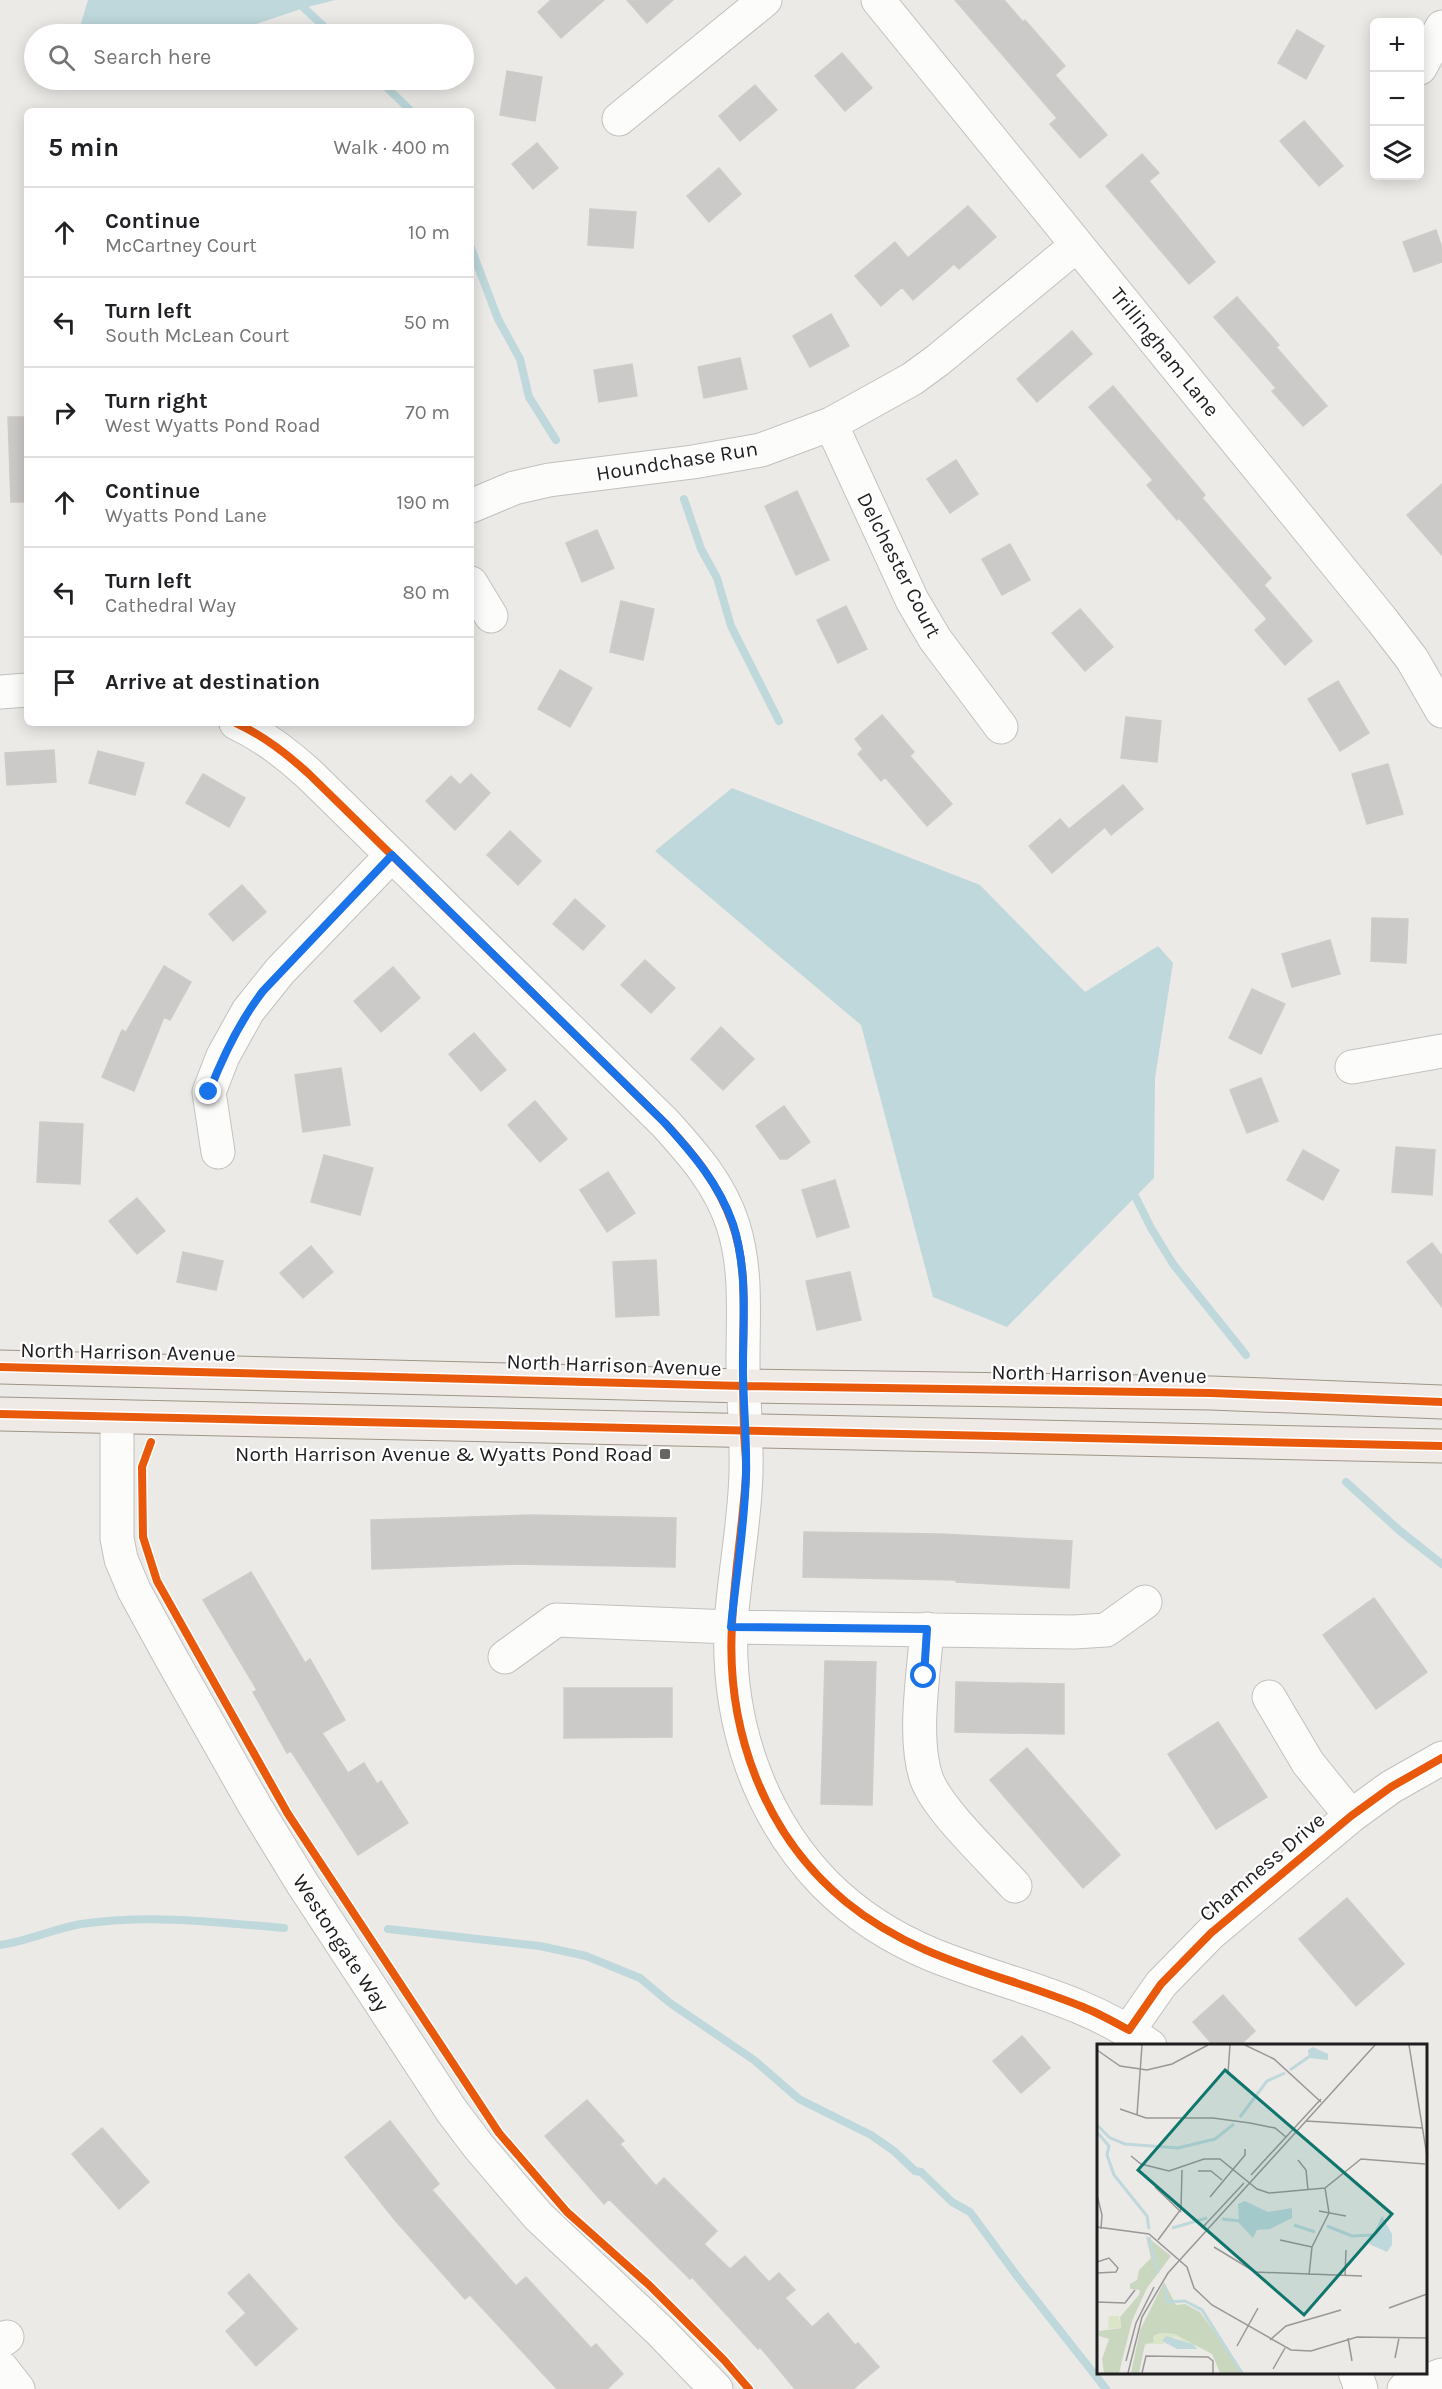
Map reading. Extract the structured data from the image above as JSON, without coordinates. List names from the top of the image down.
{
  "streets": {
    "main road": ["North Harrison Avenue"],
    "street": [
      "Trillingham Lane",
      "Houndchase Run",
      "Delchester Court",
      "Chamness Drive",
      "Westongate Way"
    ]
  },
  "crossings": [
    ["Trillingham Lane", "Houndchase Run"],
    ["Houndchase Run", "Delchester Court"]
  ],
  "places": {
    "transit": ["North Harrison Avenue & Wyatts Pond Road"]
  },
  "page": {
    "map_buttons": ["+", "−"],
    "search": "Search here",
    "heading": ["5 min", "Walk · 400 m"],
    "list": [
      ["Continue", "McCartney Court", "10 m"],
      ["Turn left", "South McLean Court", "50 m"],
      ["Turn right", "West Wyatts Pond Road", "70 m"],
      ["Continue", "Wyatts Pond Lane", "190 m"],
      ["Turn left", "Cathedral Way", "80 m"],
      "Arrive at destination"
    ]
  }
}
